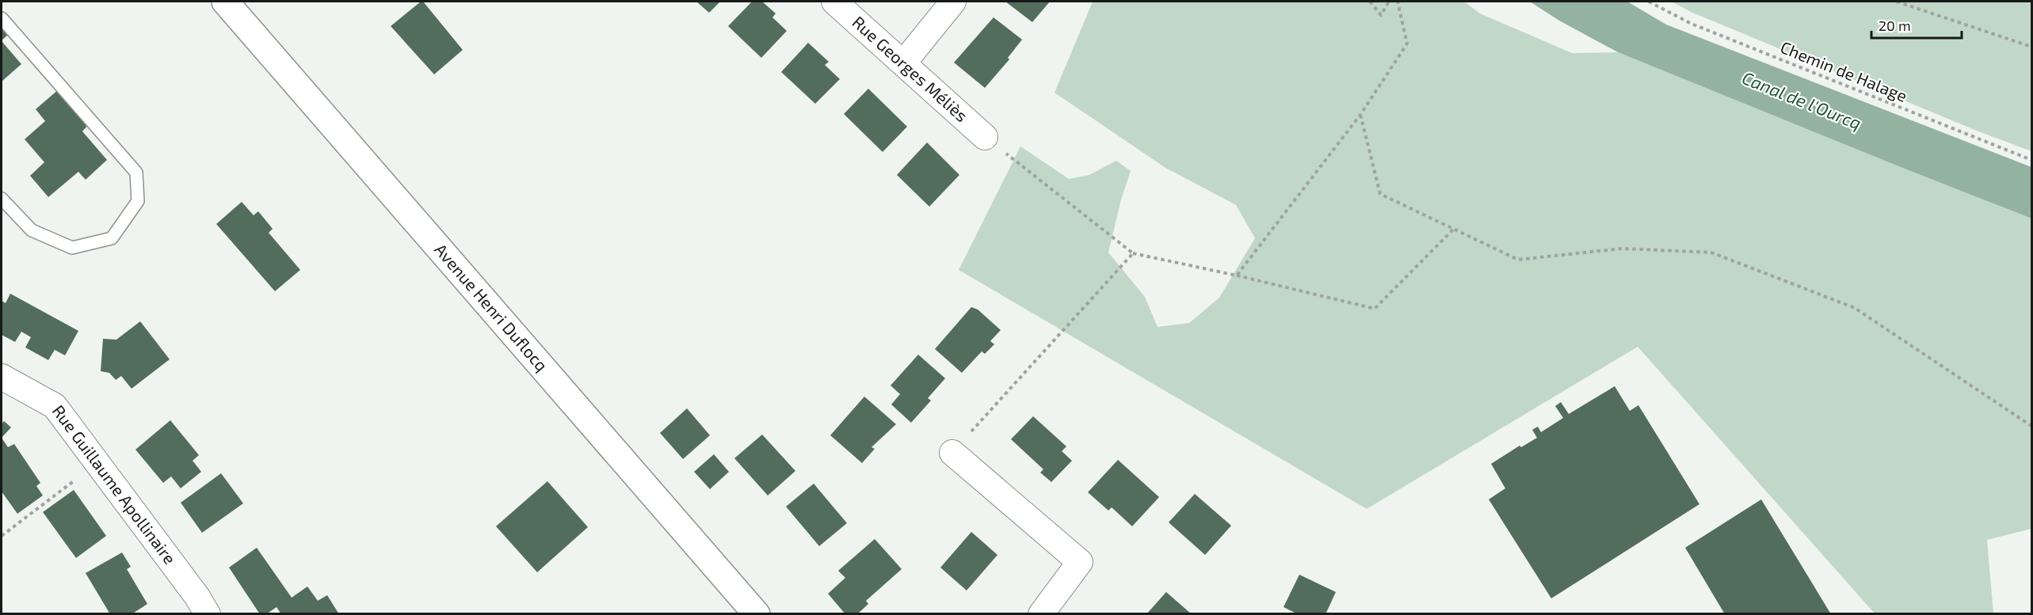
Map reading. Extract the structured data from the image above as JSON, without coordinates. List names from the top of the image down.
{
  "streets": {
    "street": ["Rue Georges Méliès", "Avenue Henri Duflocq", "Rue Guillaume Apollinaire"],
    "path": ["Chemin de Halage"]
  },
  "water": ["Canal de l'Ourcq"],
  "scale_bar": "20 m"
}
